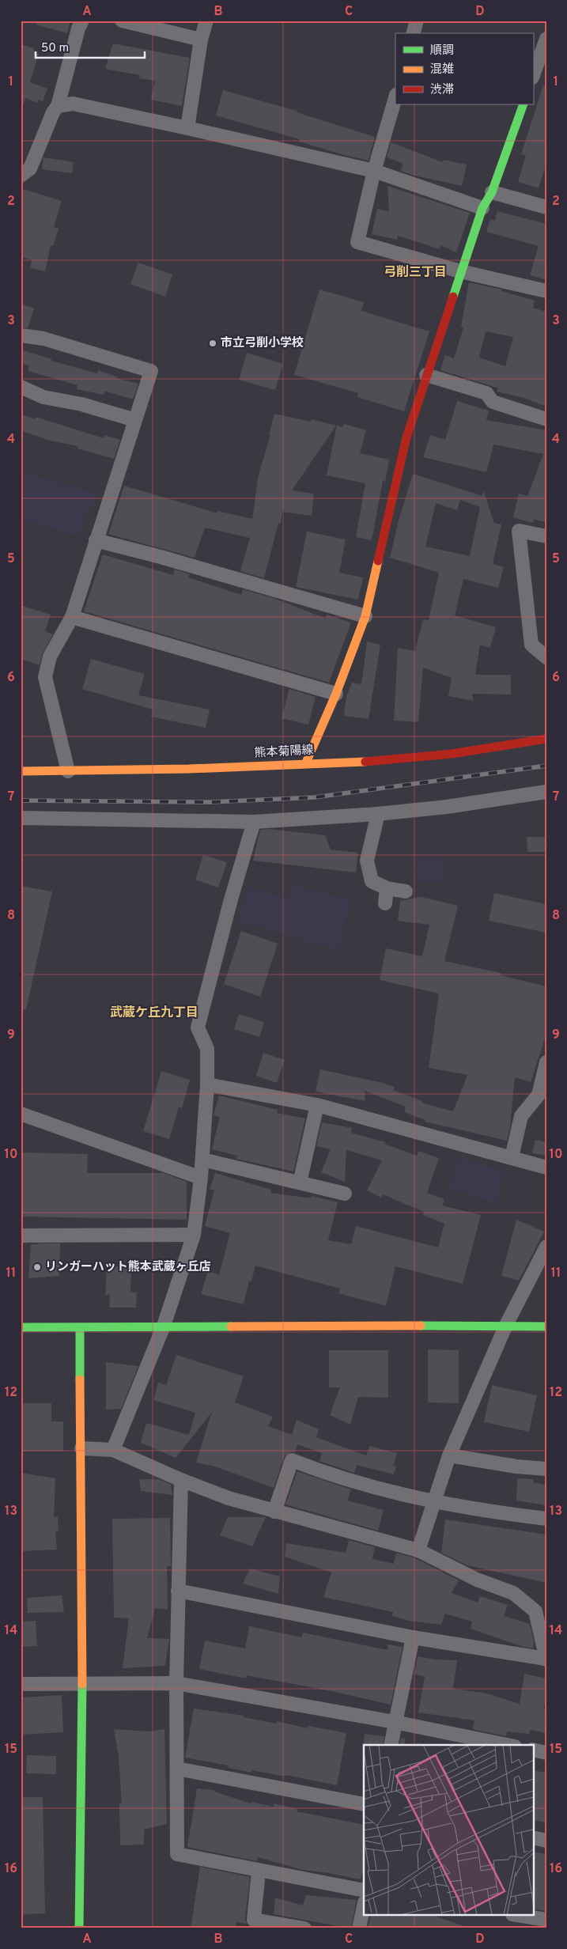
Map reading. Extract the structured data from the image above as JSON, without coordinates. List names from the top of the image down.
{
  "streets": {
    "street": ["熊本菊陽線"]
  },
  "districts": ["弓削三丁目", "武蔵ケ丘九丁目"],
  "places": ["市立弓削小学校", "リンガーハット熊本武蔵ヶ丘店"],
  "legend": ["順調", "混雑", "渋滞"],
  "scale_bar": "50 m",
  "grid": {
    "columns": [
      "A",
      "B",
      "C",
      "D"
    ],
    "rows": [
      "1",
      "2",
      "3",
      "4",
      "5",
      "6",
      "7",
      "8",
      "9",
      "10",
      "11",
      "12",
      "13",
      "14",
      "15",
      "16"
    ]
  }
}
